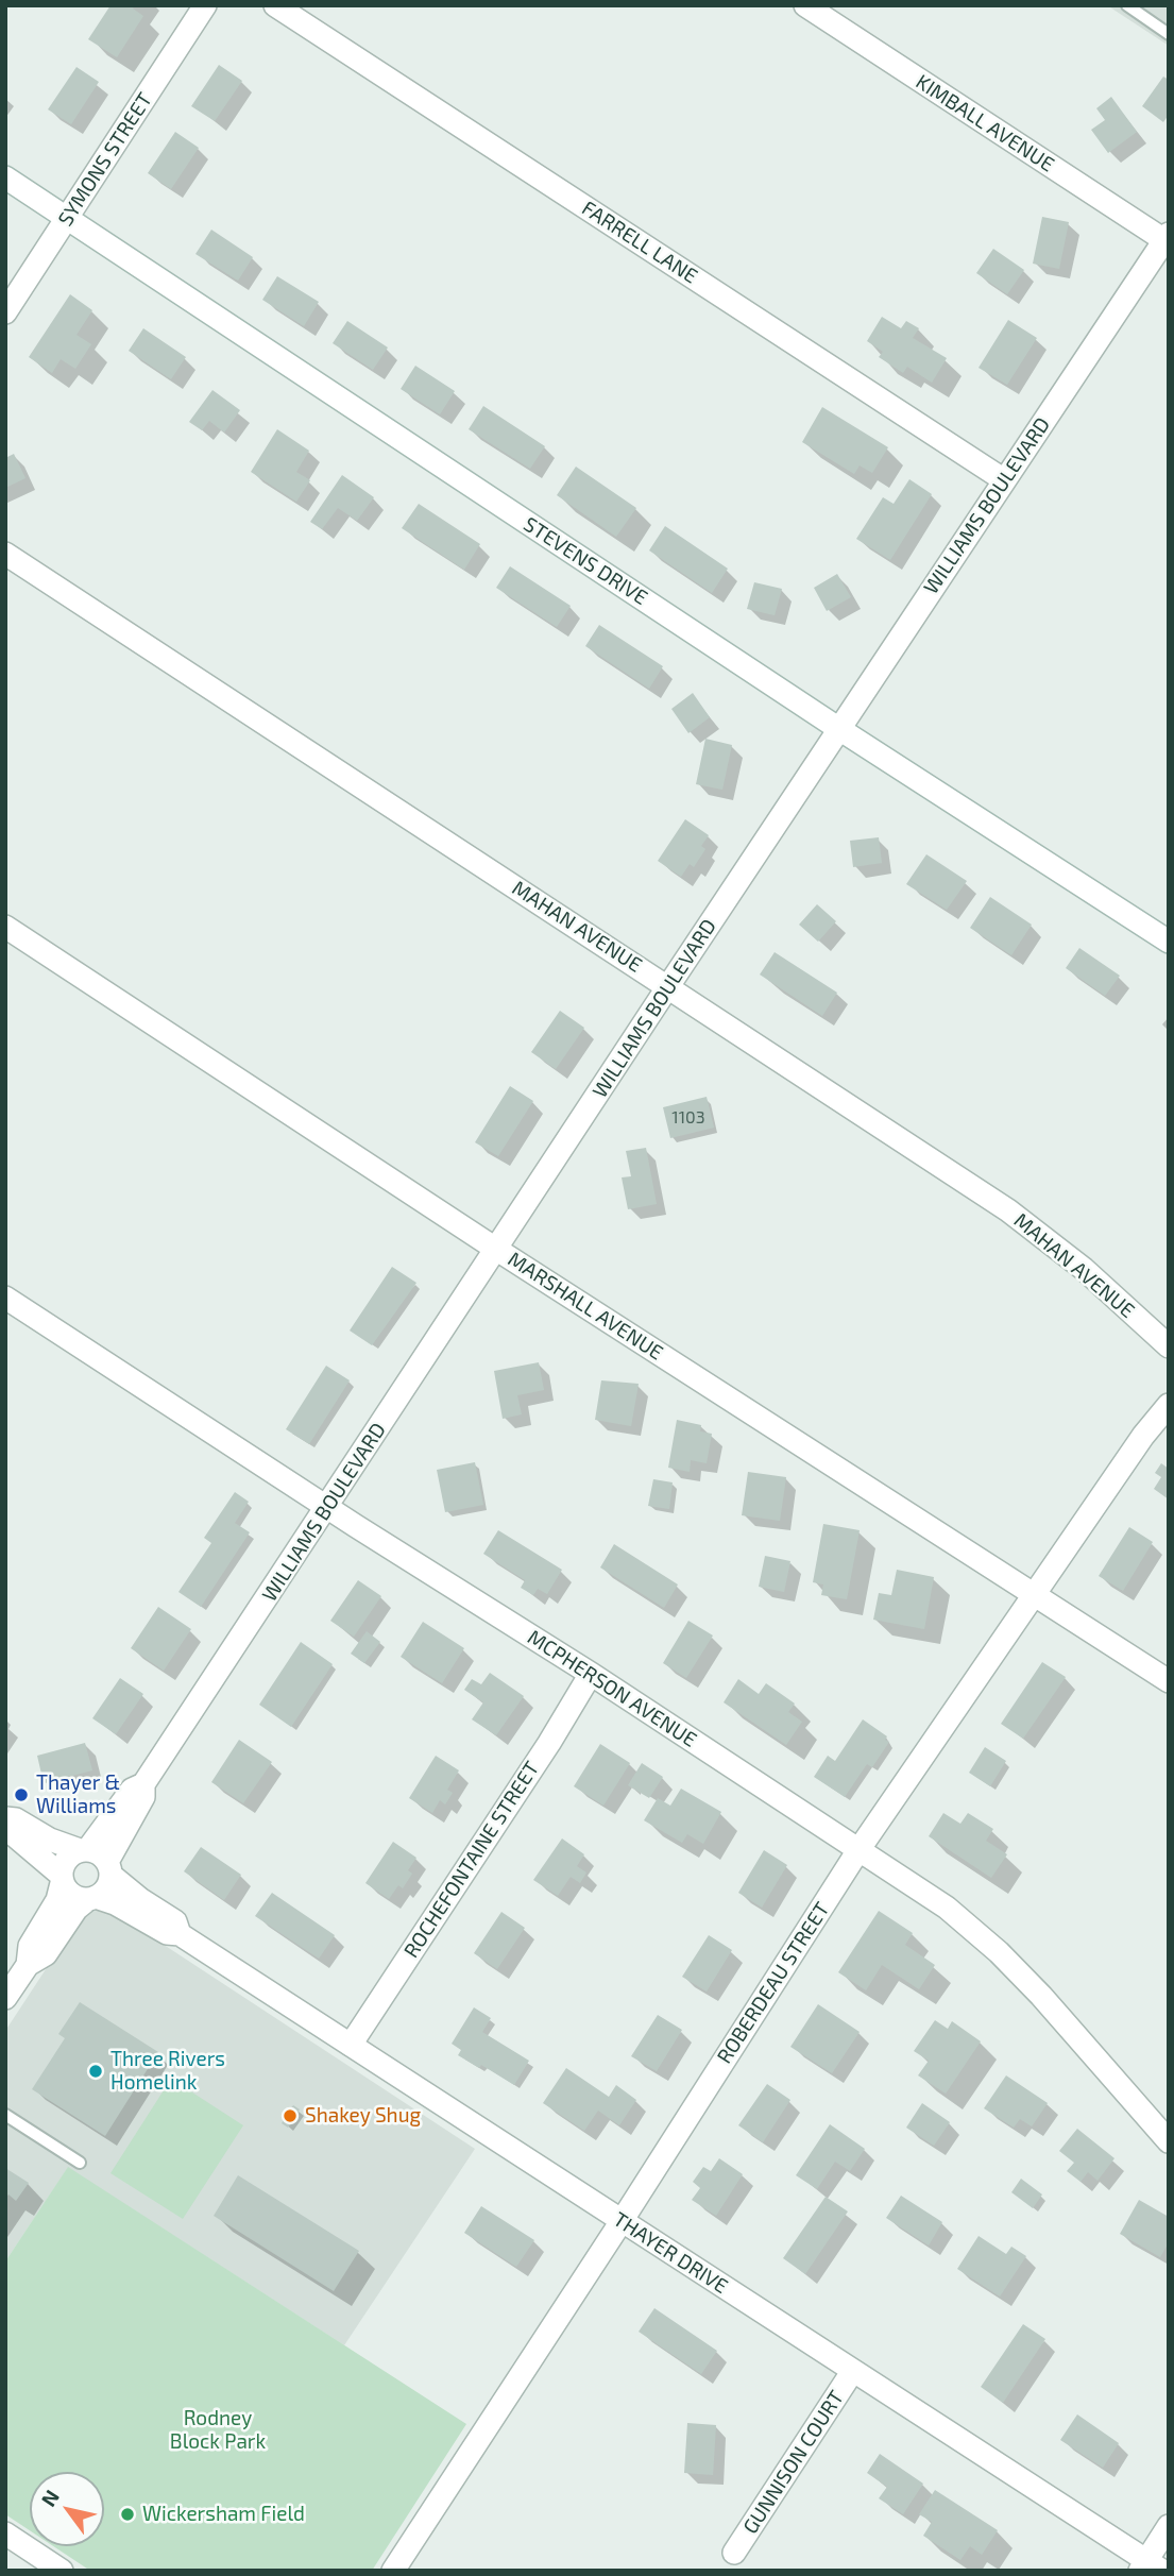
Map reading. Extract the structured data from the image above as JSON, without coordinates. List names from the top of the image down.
{
  "streets": {
    "street": [
      "KIMBALL AVENUE",
      "SYMONS STREET",
      "FARRELL LANE",
      "WILLIAMS BOULEVARD",
      "STEVENS DRIVE",
      "MAHAN AVENUE",
      "MARSHALL AVENUE",
      "MCPHERSON AVENUE",
      "ROCHEFONTAINE STREET",
      "ROBERDEAU STREET",
      "THAYER DRIVE",
      "GUNNISON COURT"
    ]
  },
  "crossings": [
    ["KIMBALL AVENUE", "WILLIAMS BOULEVARD"],
    ["SYMONS STREET", "STEVENS DRIVE"],
    ["FARRELL LANE", "WILLIAMS BOULEVARD"],
    ["WILLIAMS BOULEVARD", "STEVENS DRIVE"],
    ["WILLIAMS BOULEVARD", "MAHAN AVENUE"],
    ["WILLIAMS BOULEVARD", "MARSHALL AVENUE"],
    ["WILLIAMS BOULEVARD", "MCPHERSON AVENUE"],
    ["WILLIAMS BOULEVARD", "THAYER DRIVE"],
    ["MARSHALL AVENUE", "ROBERDEAU STREET"],
    ["MCPHERSON AVENUE", "ROCHEFONTAINE STREET"],
    ["MCPHERSON AVENUE", "ROBERDEAU STREET"],
    ["ROCHEFONTAINE STREET", "THAYER DRIVE"],
    ["ROBERDEAU STREET", "THAYER DRIVE"],
    ["THAYER DRIVE", "GUNNISON COURT"]
  ],
  "parks": ["Rodney Block Park"],
  "places": [
    "Thayer & Williams",
    "Three Rivers Homelink",
    "Shakey Shug",
    "Wickersham Field"
  ],
  "house_numbers": ["1103"],
  "north": "top left"
}
